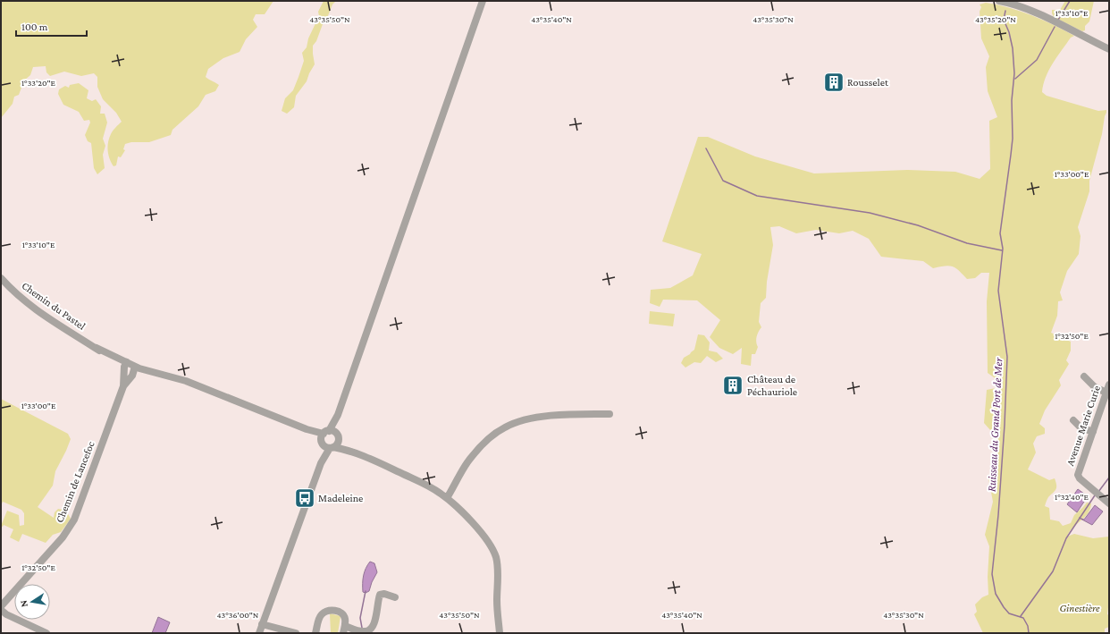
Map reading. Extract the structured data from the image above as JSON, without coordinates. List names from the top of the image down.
{
  "streets": {
    "street": ["Chemin du Pastel", "Avenue Marie Curie", "Chemin de Lancefoc"]
  },
  "crossings": [
    ["Chemin du Pastel", "Chemin de Lancefoc"]
  ],
  "water": ["Ruisseau du Grand Port de Mer"],
  "parks": ["Ginestière"],
  "places": {
    "building": ["Rousselet", "Château de Péchauriole"],
    "bus stop": ["Madeleine"]
  },
  "scale_bar": "100 m",
  "north": "left",
  "coordinates": [
    "1°33'10\"E",
    "43°35'50\"N",
    "43°35'40\"N",
    "43°35'30\"N",
    "43°35'20\"N",
    "1°33'20\"E",
    "1°33'00\"E",
    "1°32'50\"E",
    "1°32'40\"E",
    "43°36'00\"N"
  ]
}
